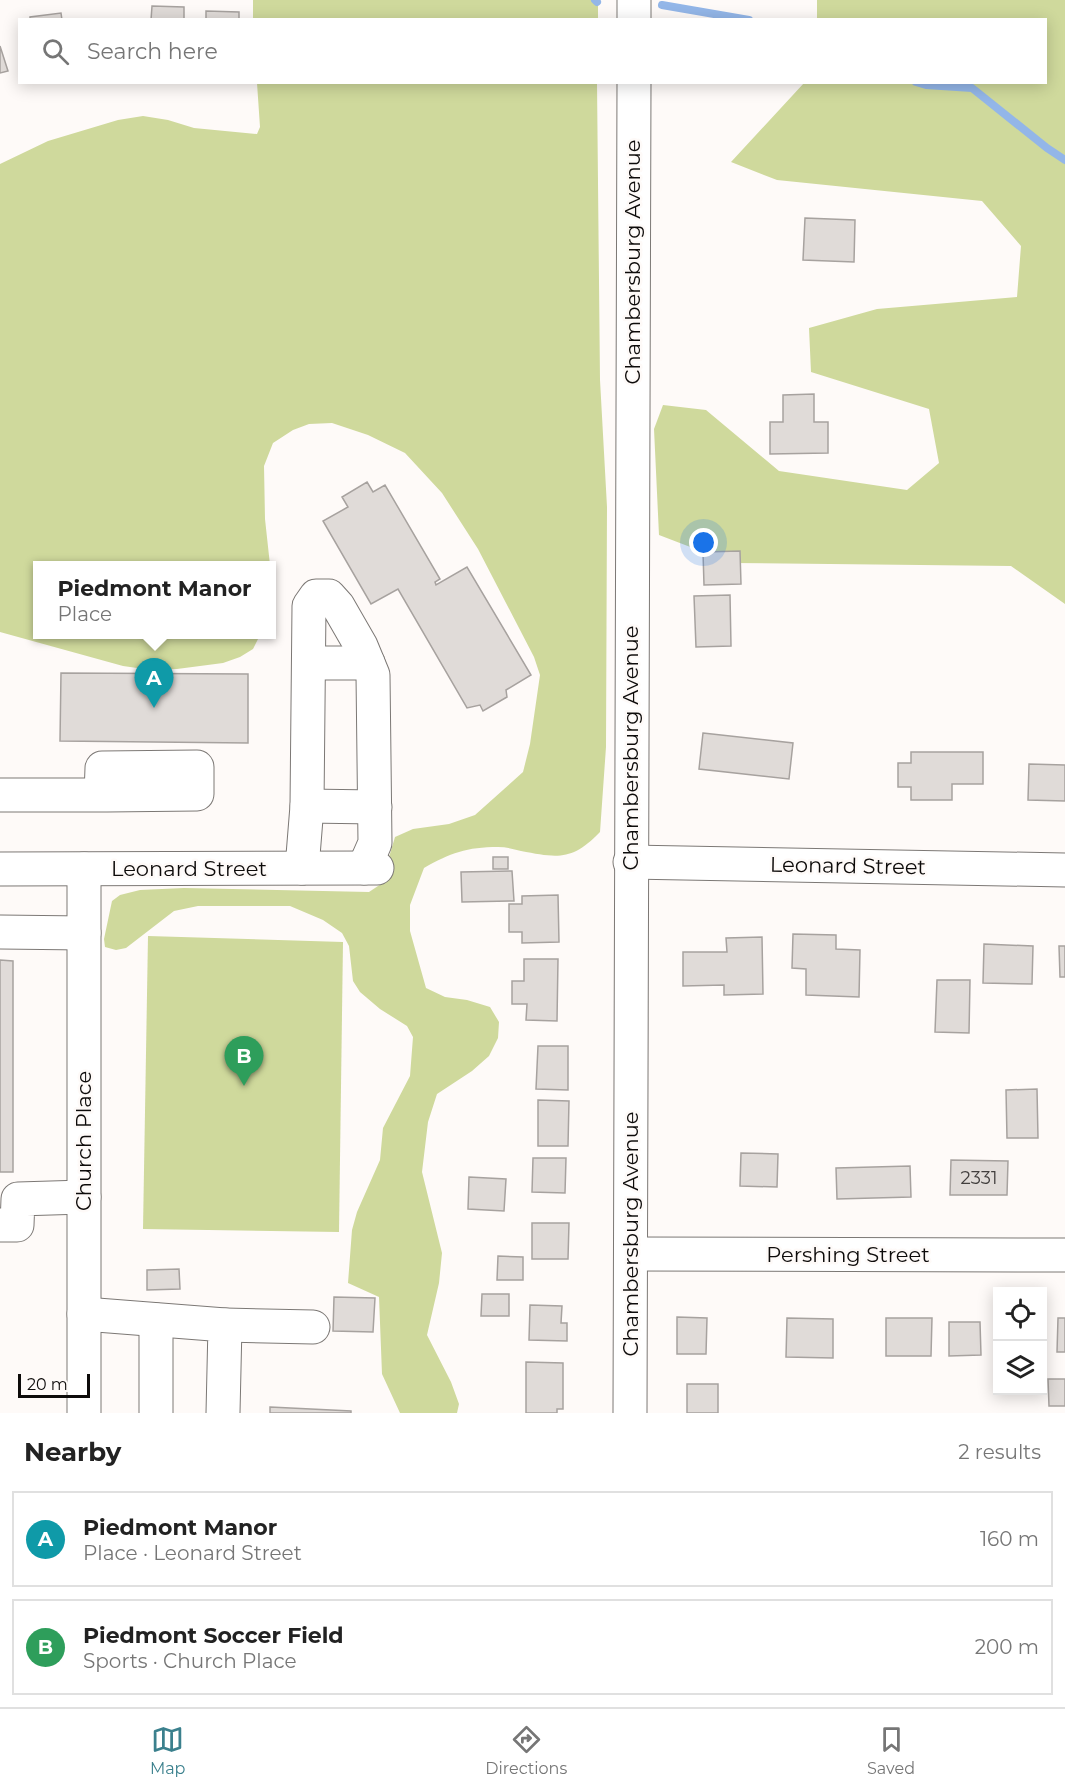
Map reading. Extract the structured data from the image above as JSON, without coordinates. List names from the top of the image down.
{
  "streets": {
    "street": [
      "Chambersburg Avenue",
      "Leonard Street",
      "Church Place",
      "Pershing Street"
    ]
  },
  "crossings": [
    ["Chambersburg Avenue", "Leonard Street"],
    ["Chambersburg Avenue", "Pershing Street"],
    ["Leonard Street", "Church Place"]
  ],
  "house_numbers": ["2331"],
  "scale_bar": "20 m",
  "page": {
    "search": "Search here",
    "popup": ["Piedmont Manor", "Place"],
    "pins": ["A", "B"],
    "scale": "20 m",
    "heading": ["Nearby", "2 results"],
    "list": [
      {
        "mark": "A",
        "name": "Piedmont Manor",
        "note": "Place · Leonard Street",
        "value": "160 m"
      },
      {
        "mark": "B",
        "name": "Piedmont Soccer Field",
        "note": "Sports · Church Place",
        "value": "200 m"
      }
    ],
    "nav": ["Map", "Directions", "Saved"]
  }
}
